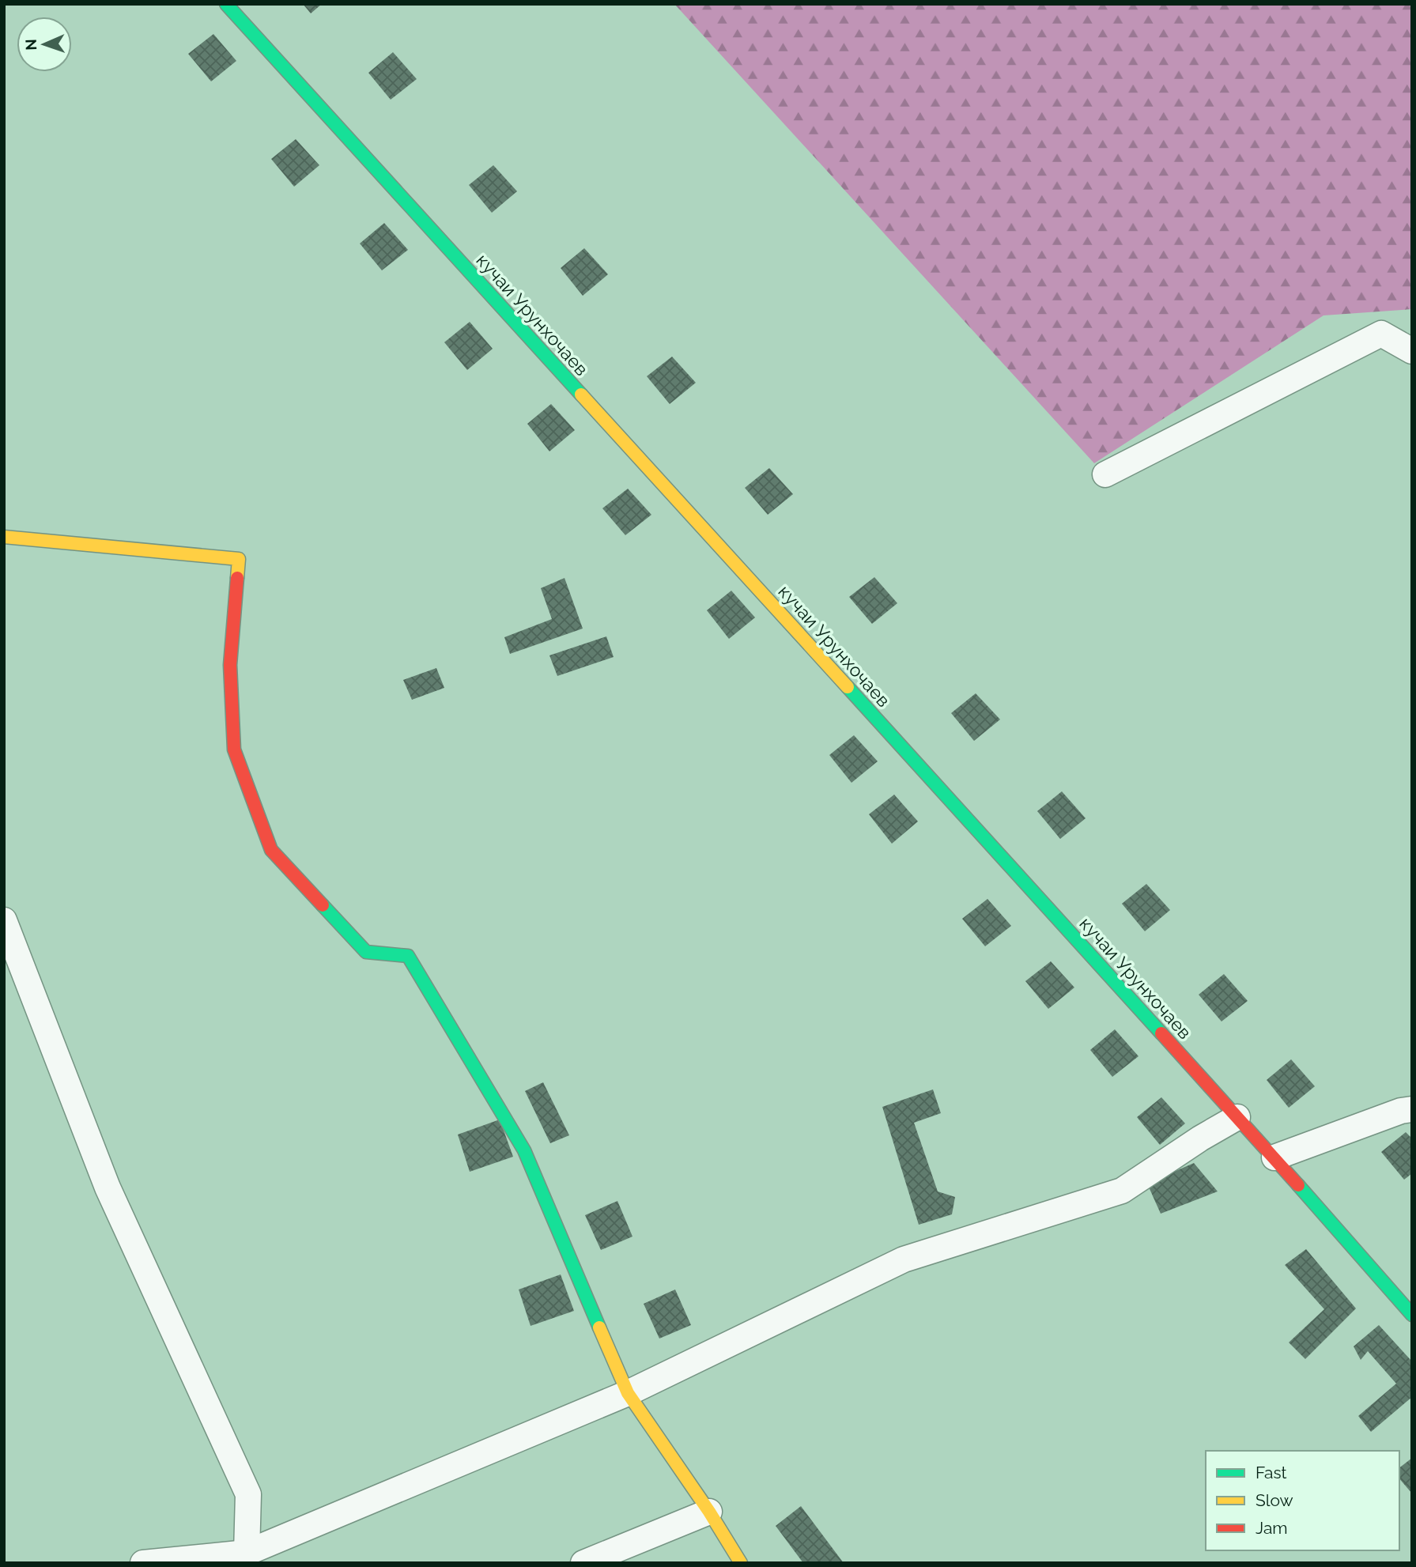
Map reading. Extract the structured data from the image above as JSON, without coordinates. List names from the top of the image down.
{
  "streets": {
    "street": ["кучаи Урунхочаев"]
  },
  "legend": ["Fast", "Slow", "Jam"],
  "north": "left"
}
